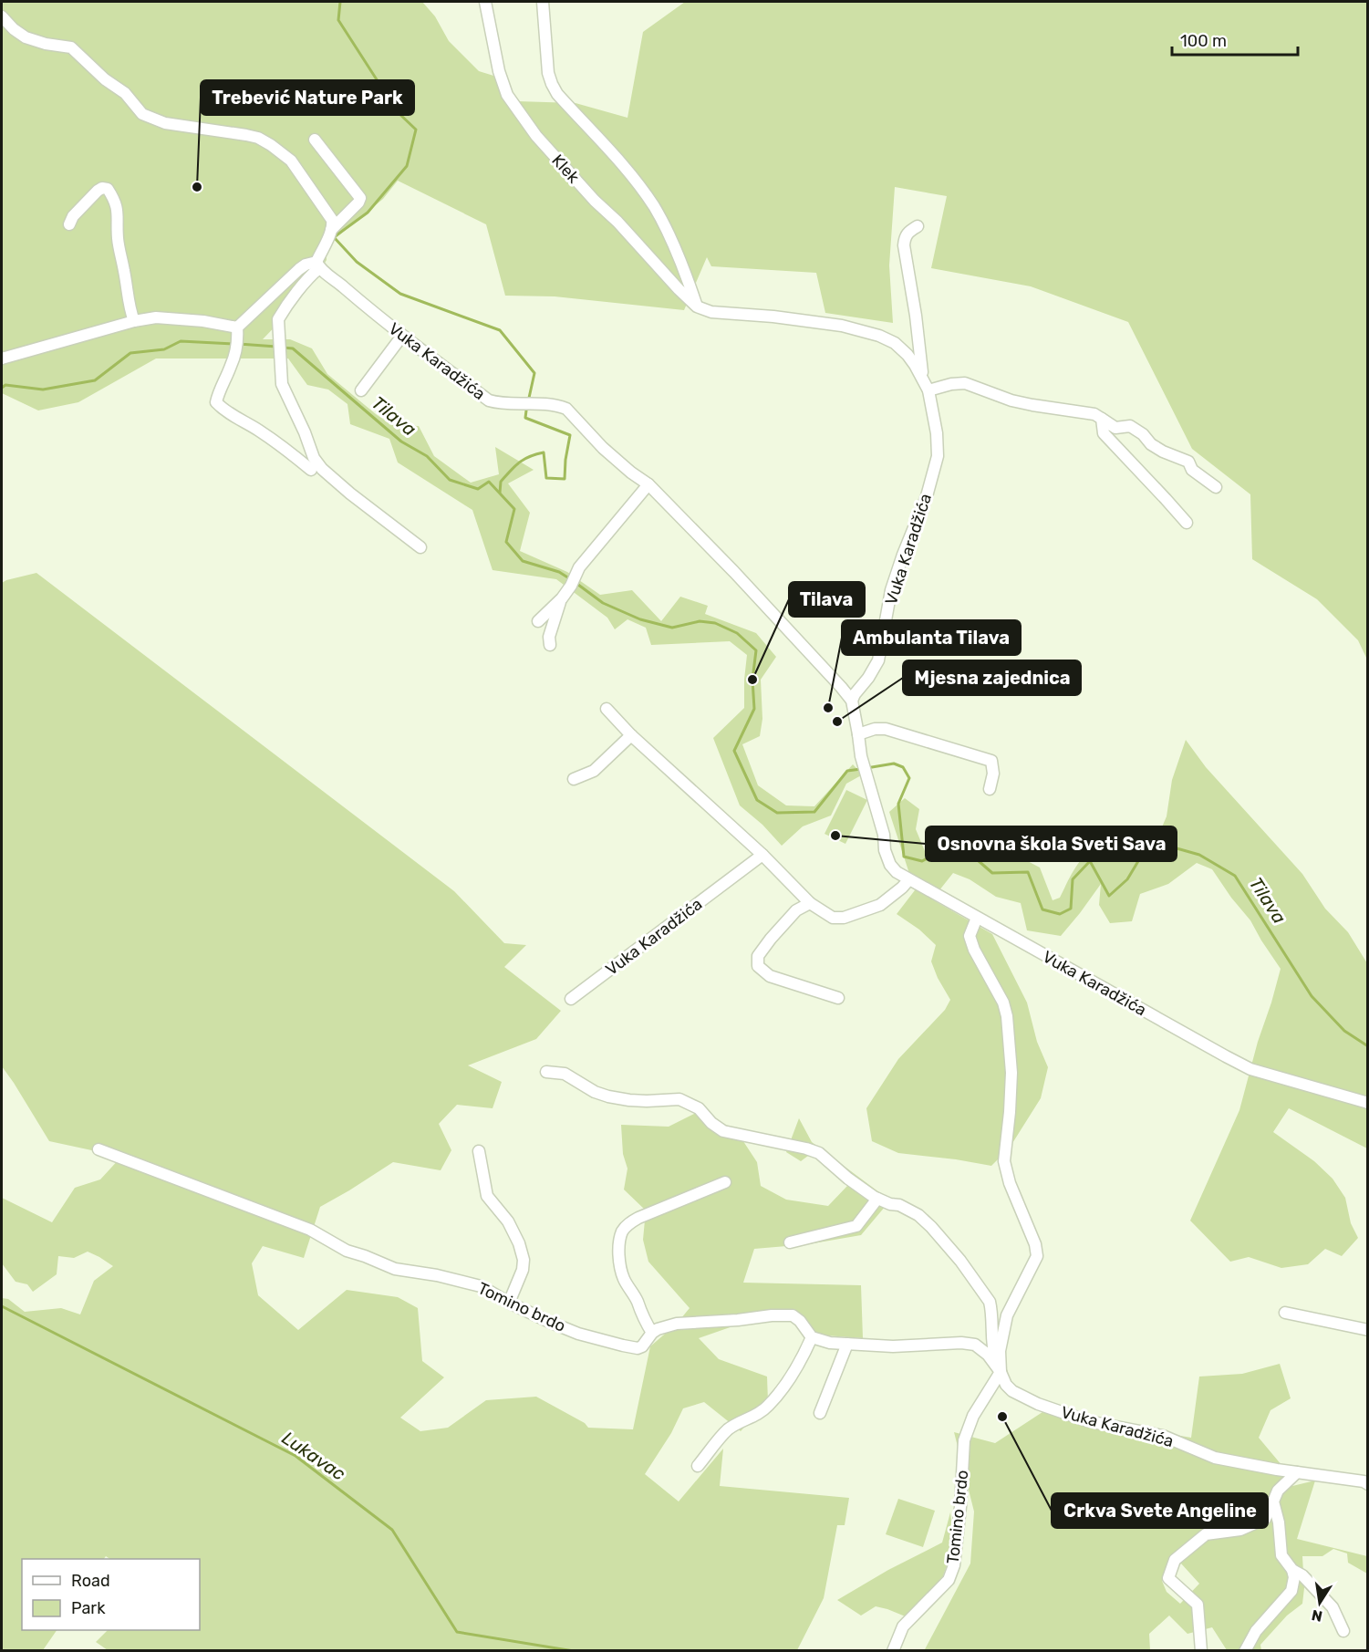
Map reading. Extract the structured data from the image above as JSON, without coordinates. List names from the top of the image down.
{
  "streets": {
    "street": ["Klek", "Vuka Karadžića", "Tomino brdo"]
  },
  "crossings": [
    ["Vuka Karadžića", "Tomino brdo"]
  ],
  "water": ["Tilava", "Lukavac"],
  "places": [
    "Trebević Nature Park",
    "Tilava",
    "Ambulanta Tilava",
    "Mjesna zajednica",
    "Osnovna škola Sveti Sava",
    "Crkva Svete Angeline"
  ],
  "legend": ["Road", "Park"],
  "scale_bar": "100 m",
  "north": "bottom"
}
